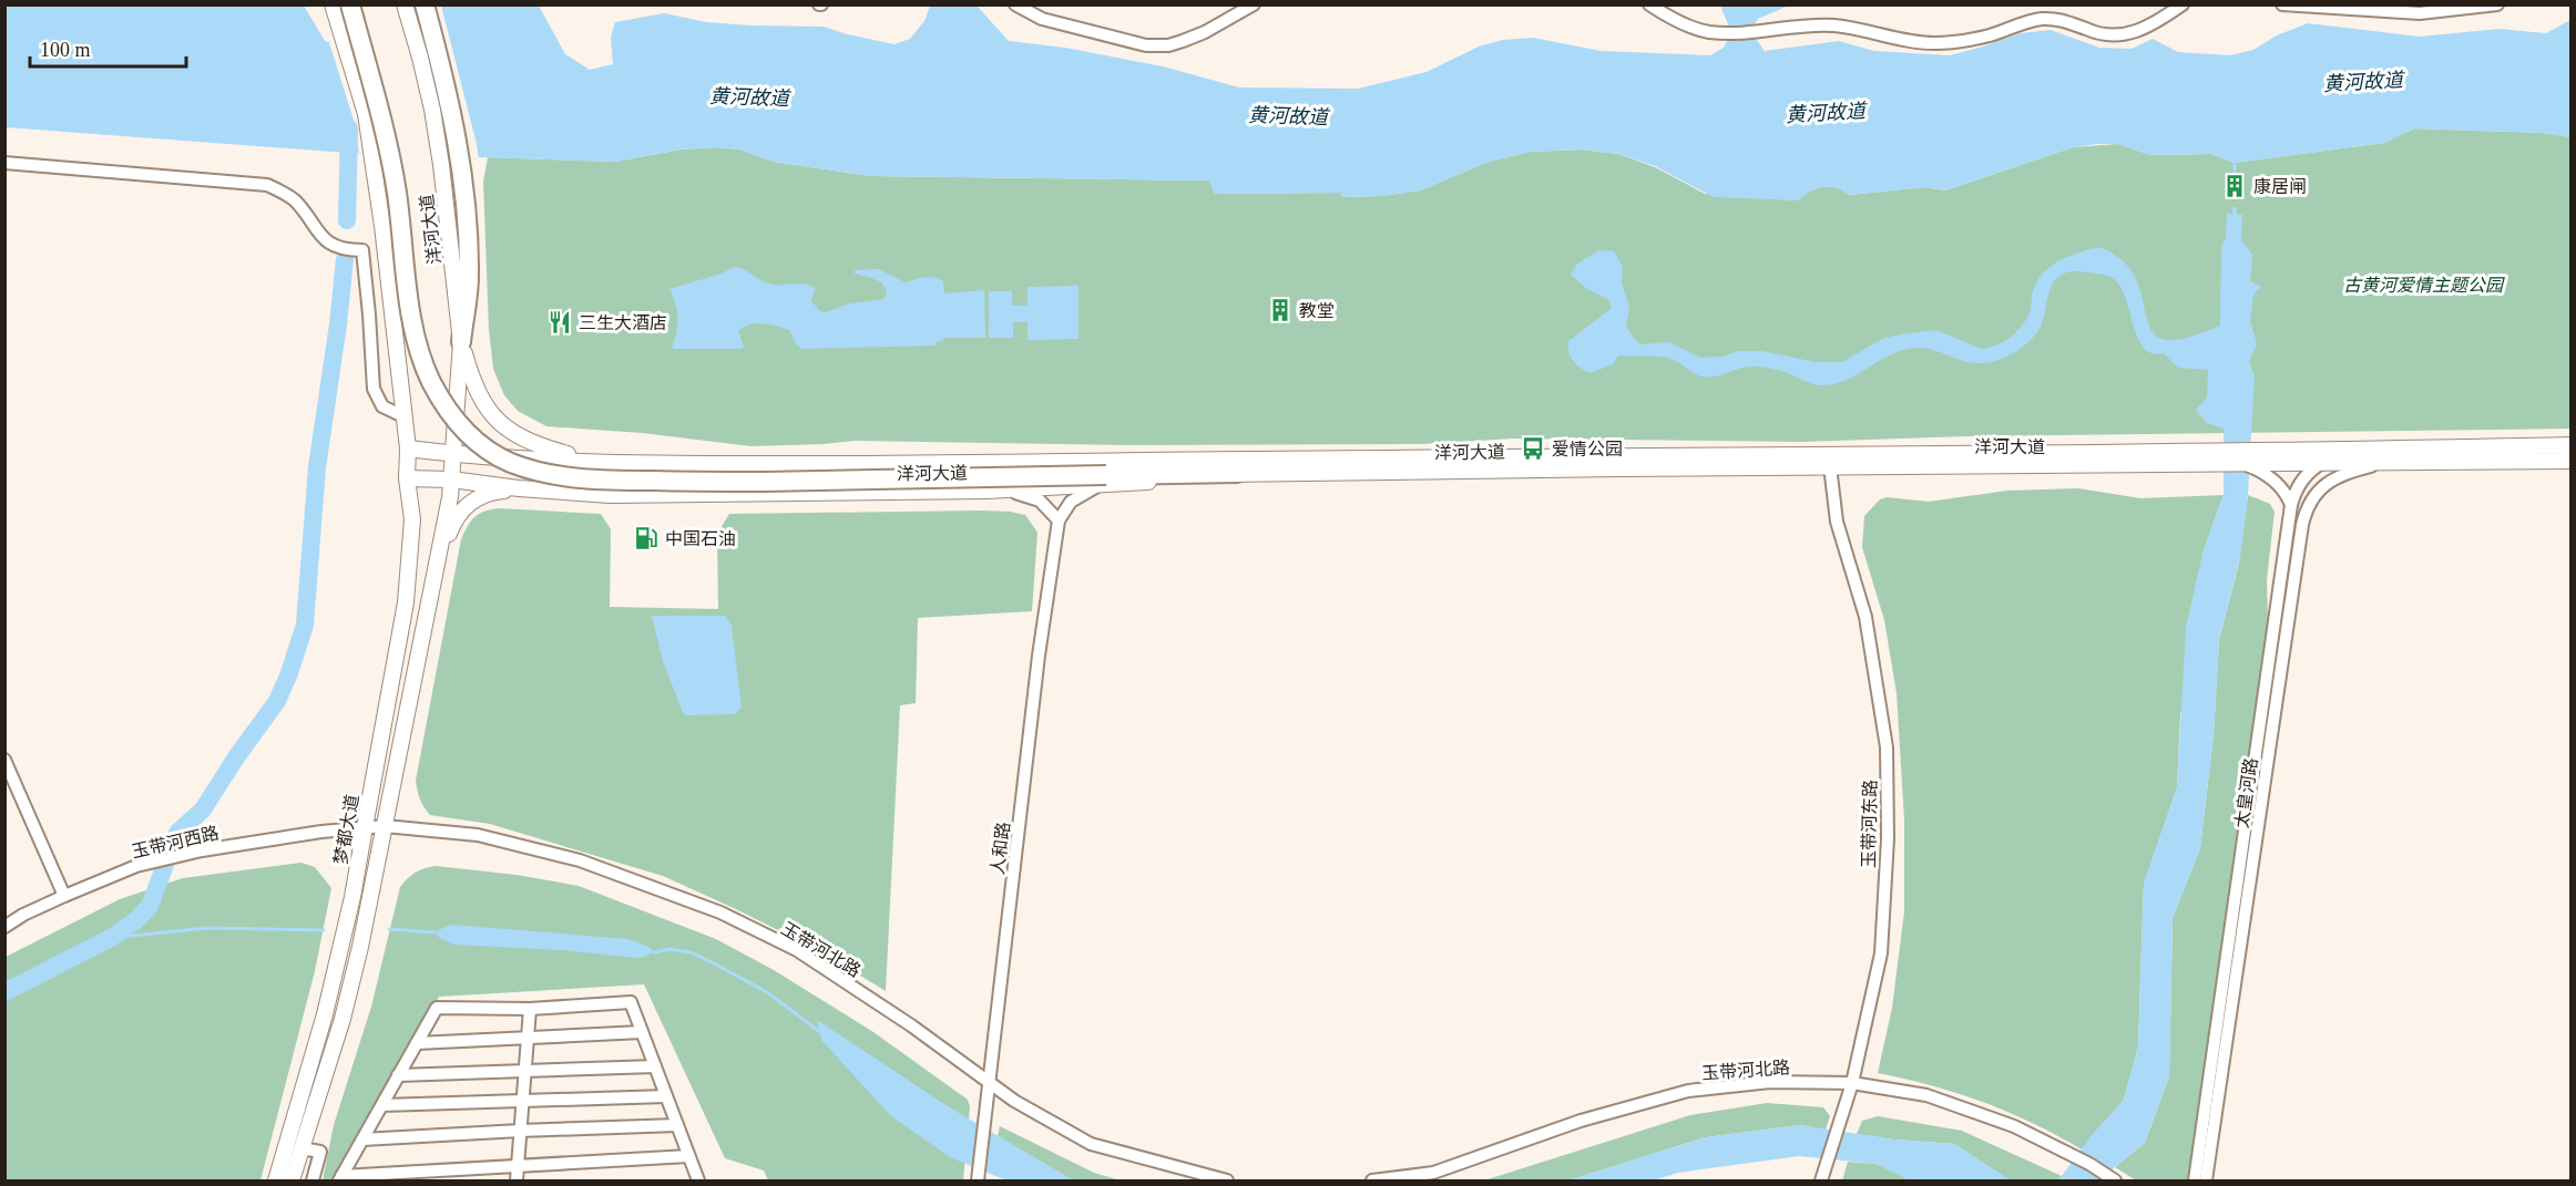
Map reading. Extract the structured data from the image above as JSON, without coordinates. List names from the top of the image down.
{
  "streets": {
    "main road": ["洋河大道", "梦都大道"],
    "street": [
      "太皇河路",
      "玉带河东路",
      "玉带河西路",
      "人和路",
      "玉带河北路"
    ]
  },
  "crossings": [
    ["洋河大道", "太皇河路"],
    ["洋河大道", "玉带河东路"],
    ["洋河大道", "梦都大道"],
    ["玉带河东路", "玉带河北路"],
    ["梦都大道", "玉带河西路"],
    ["梦都大道", "玉带河北路"],
    ["玉带河西路", "玉带河北路"],
    ["人和路", "玉带河北路"]
  ],
  "water": ["黄河故道"],
  "parks": ["古黄河爱情主题公园"],
  "places": {
    "building": ["康居闸", "教堂"],
    "restaurant": ["三生大酒店"],
    "bus stop": ["爱情公园"],
    "fuel station": ["中国石油"]
  },
  "scale_bar": "100 m"
}
